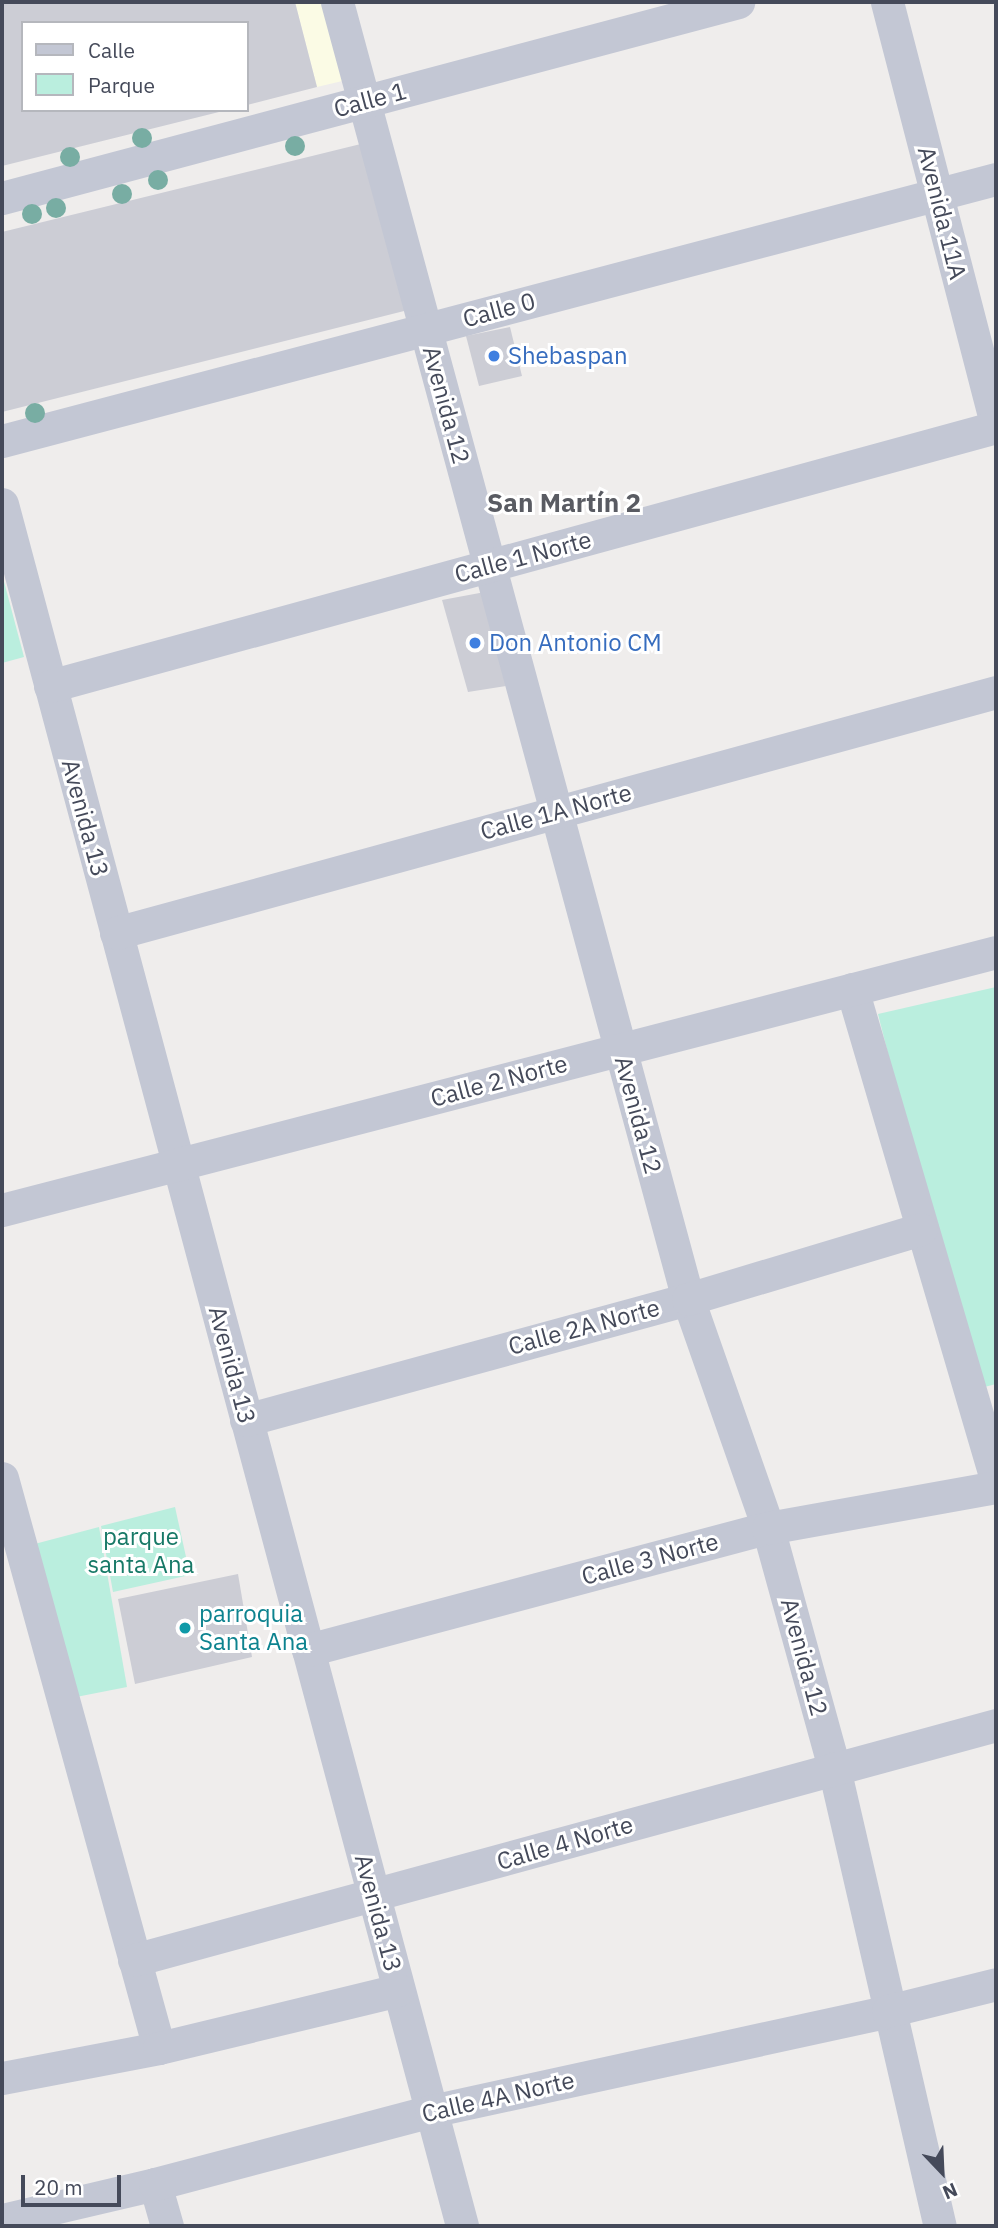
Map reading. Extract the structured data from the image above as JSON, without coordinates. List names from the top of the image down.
{
  "streets": {
    "street": [
      "Calle 1",
      "Avenida 11A",
      "Calle 0",
      "Avenida 12",
      "Calle 1 Norte",
      "Calle 1A Norte",
      "Avenida 13",
      "Calle 2 Norte",
      "Calle 2A Norte",
      "Calle 3 Norte",
      "Calle 4 Norte",
      "Calle 4A Norte"
    ]
  },
  "crossings": [
    ["Calle 1", "Avenida 12"],
    ["Avenida 11A", "Calle 0"],
    ["Avenida 11A", "Calle 1 Norte"],
    ["Calle 0", "Avenida 12"],
    ["Avenida 12", "Calle 1 Norte"],
    ["Avenida 12", "Calle 1A Norte"],
    ["Avenida 12", "Calle 2 Norte"],
    ["Avenida 12", "Calle 2A Norte"],
    ["Avenida 12", "Calle 3 Norte"],
    ["Avenida 12", "Calle 4 Norte"],
    ["Avenida 12", "Calle 4A Norte"],
    ["Calle 1 Norte", "Avenida 13"],
    ["Calle 1A Norte", "Avenida 13"],
    ["Avenida 13", "Calle 2 Norte"],
    ["Avenida 13", "Calle 2A Norte"],
    ["Avenida 13", "Calle 3 Norte"],
    ["Avenida 13", "Calle 4 Norte"],
    ["Avenida 13", "Calle 4A Norte"]
  ],
  "districts": ["San Martín 2"],
  "parks": ["parque santa Ana"],
  "places": ["Shebaspan", "Don Antonio CM", "parroquia Santa Ana"],
  "legend": ["Calle", "Parque"],
  "scale_bar": "20 m",
  "north": "bottom right"
}
